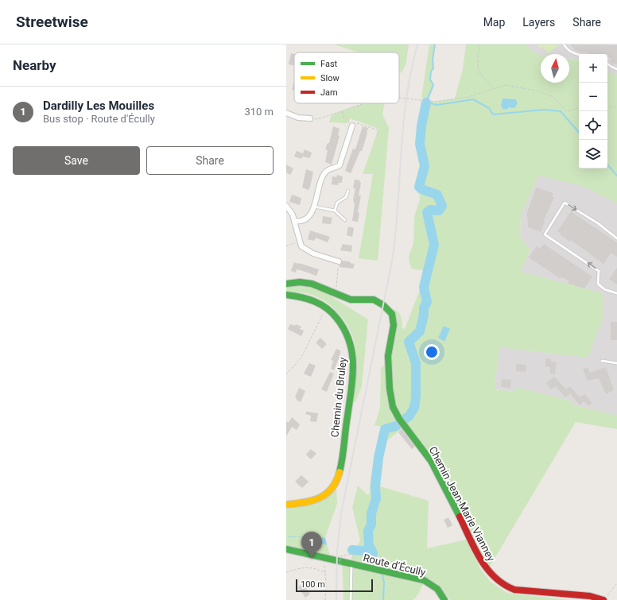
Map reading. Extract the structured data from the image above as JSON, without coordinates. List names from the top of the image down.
{
  "streets": {
    "street": ["Chemin du Bruley", "Chemin Jean-Marie Vianney", "Route d'Écully"]
  },
  "legend": ["Fast", "Slow", "Jam"],
  "scale_bar": "100 m",
  "north": "top",
  "page": {
    "header": "Streetwise",
    "nav": ["Map", "Layers", "Share"],
    "heading": "Nearby",
    "map_buttons": ["+", "−"],
    "list": [
      {
        "mark": "1",
        "name": "Dardilly Les Mouilles",
        "note": "Bus stop · Route d'Écully",
        "value": "310 m"
      }
    ],
    "buttons": ["Save", "Share"],
    "pins": "1",
    "scale": "100 m"
  }
}
